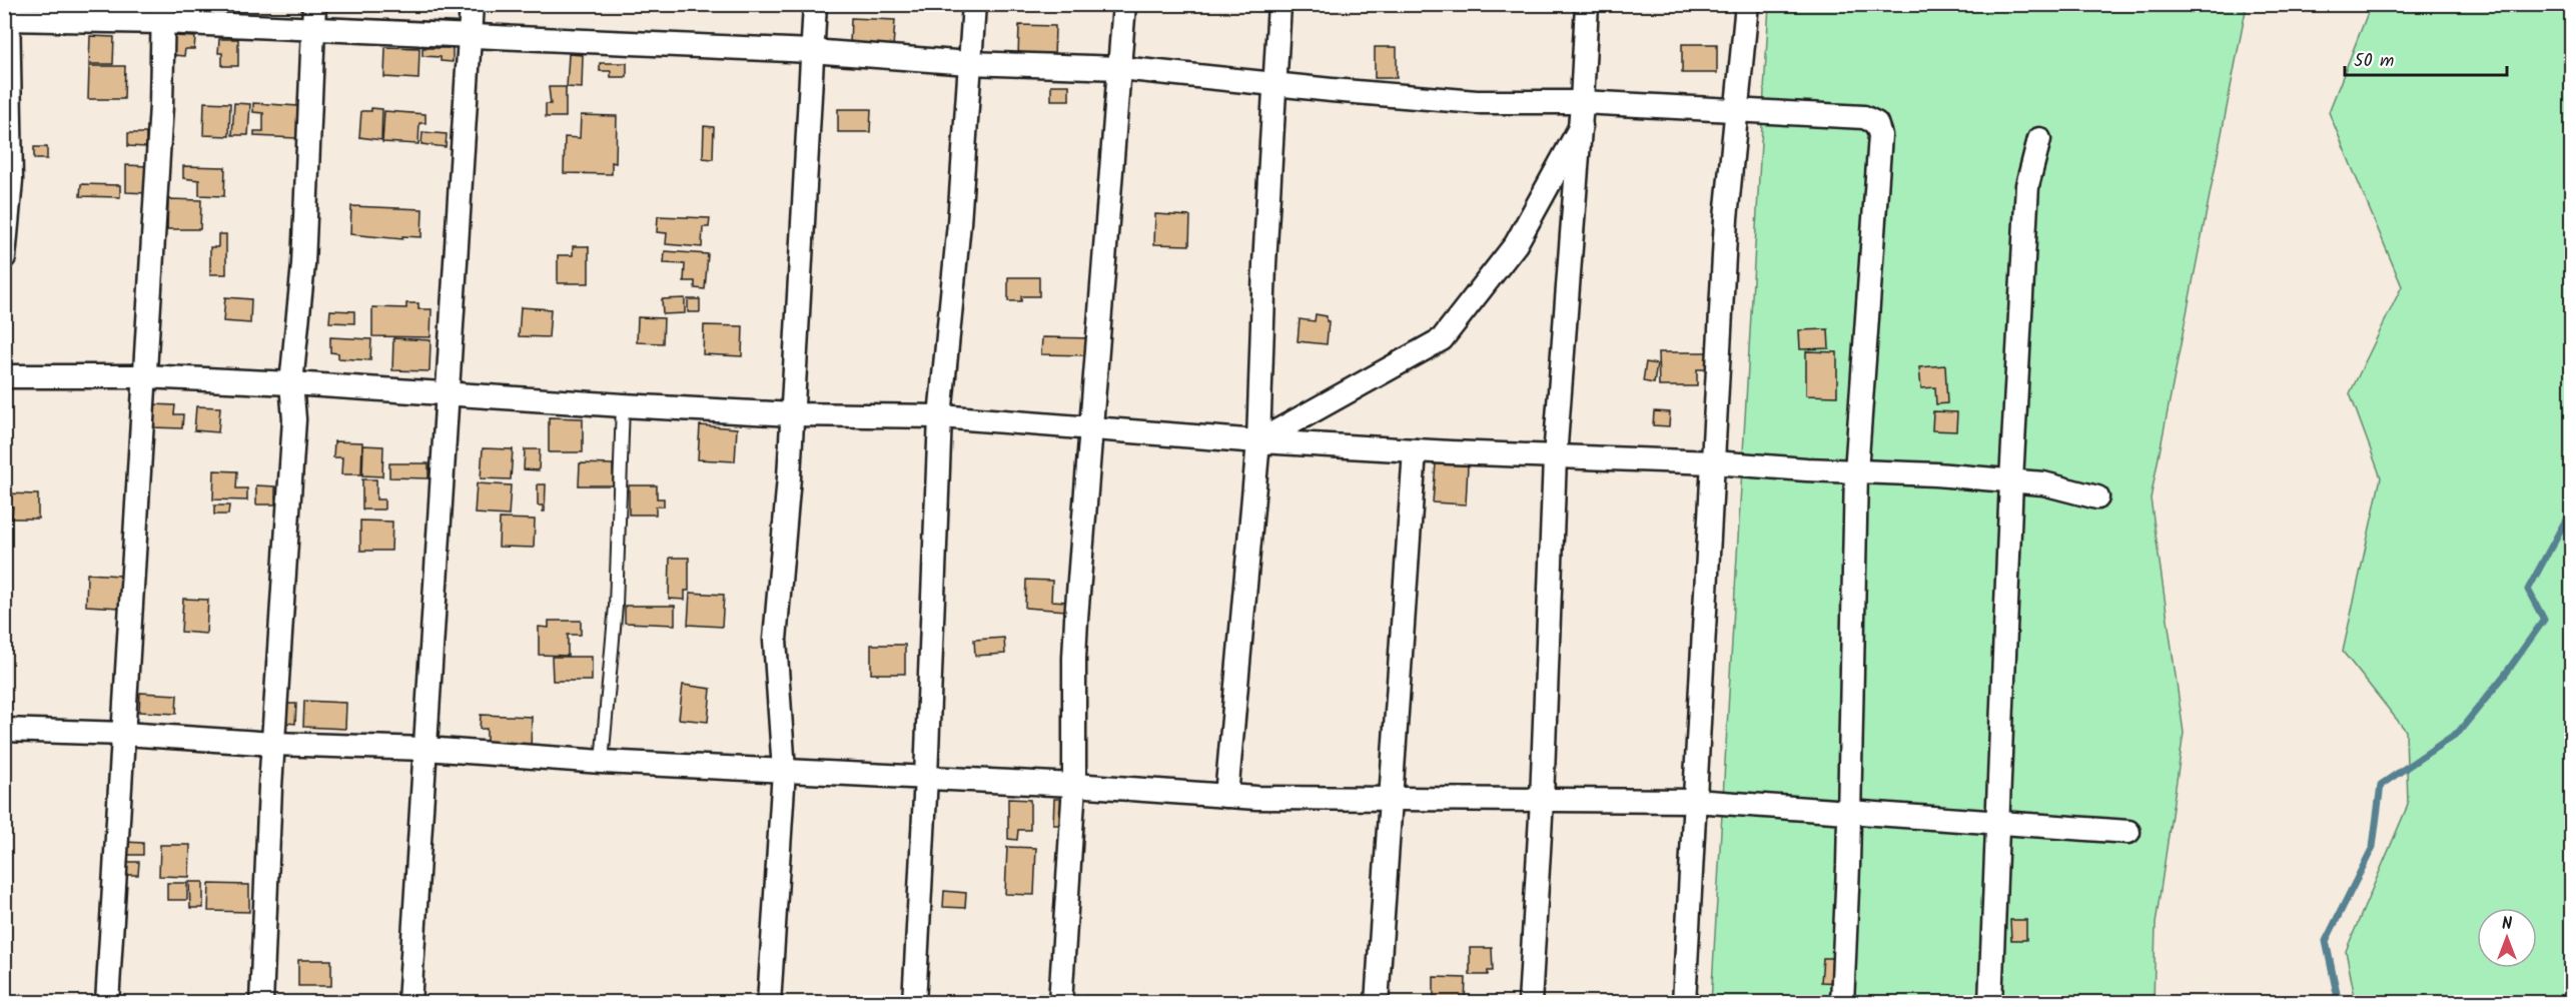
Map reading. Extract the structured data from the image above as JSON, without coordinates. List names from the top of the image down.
{
  "scale_bar": "50 m",
  "north": "top"
}
